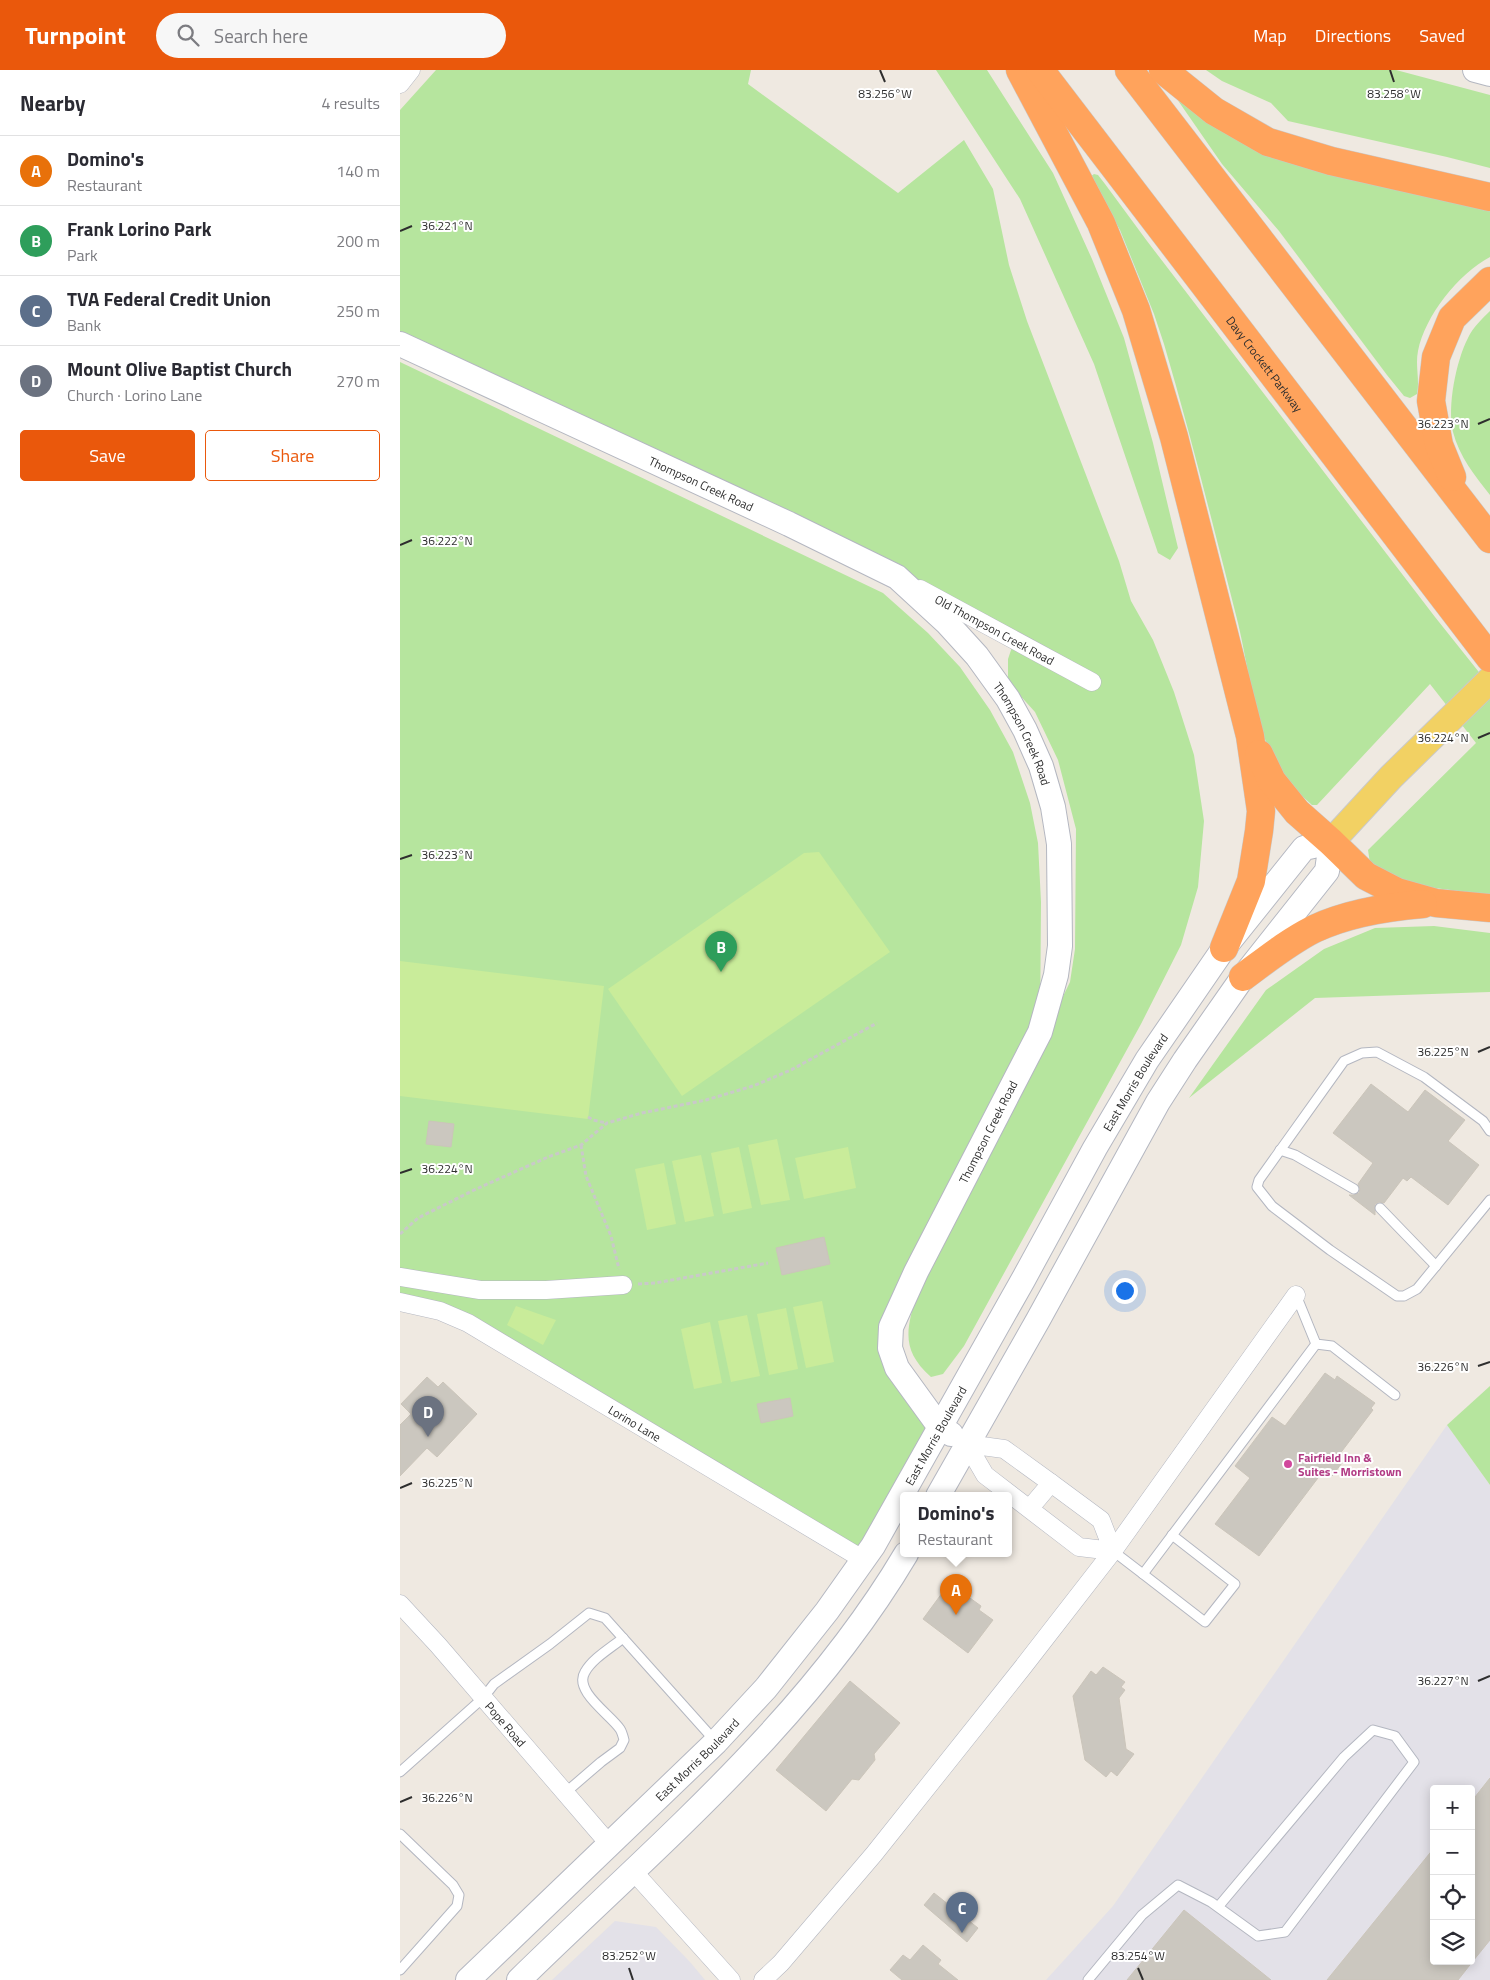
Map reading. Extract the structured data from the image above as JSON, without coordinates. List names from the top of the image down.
{
  "streets": {
    "highway": ["Davy Crockett Parkway"],
    "main road": ["Thompson Creek Road", "East Morris Boulevard"],
    "street": ["Old Thompson Creek Road", "Lorino Lane", "Pope Road"]
  },
  "crossings": [
    ["Thompson Creek Road", "Old Thompson Creek Road"],
    ["Thompson Creek Road", "East Morris Boulevard"],
    ["East Morris Boulevard", "Lorino Lane"],
    ["East Morris Boulevard", "Pope Road"]
  ],
  "places": ["Fairfield Inn & Suites - Morristown"],
  "page": {
    "header": "Turnpoint",
    "search": "Search here",
    "nav": ["Map", "Directions", "Saved"],
    "heading": ["Nearby", "4 results"],
    "list": [
      {
        "mark": "A",
        "name": "Domino's",
        "note": "Restaurant",
        "value": "140 m"
      },
      {
        "mark": "B",
        "name": "Frank Lorino Park",
        "note": "Park",
        "value": "200 m"
      },
      {
        "mark": "C",
        "name": "TVA Federal Credit Union",
        "note": "Bank",
        "value": "250 m"
      },
      {
        "mark": "D",
        "name": "Mount Olive Baptist Church",
        "note": "Church · Lorino Lane",
        "value": "270 m"
      }
    ],
    "buttons": ["Save", "Share"],
    "pins": [
      "B",
      "D",
      "A",
      "C"
    ],
    "popup": ["Domino's", "Restaurant"],
    "map_buttons": ["+", "−"]
  },
  "coordinates": [
    "83.258°W",
    "83.256°W",
    "36.221°N",
    "36.223°N",
    "36.222°N",
    "36.224°N",
    "36.225°N",
    "36.226°N",
    "36.227°N",
    "83.252°W",
    "83.254°W"
  ]
}
